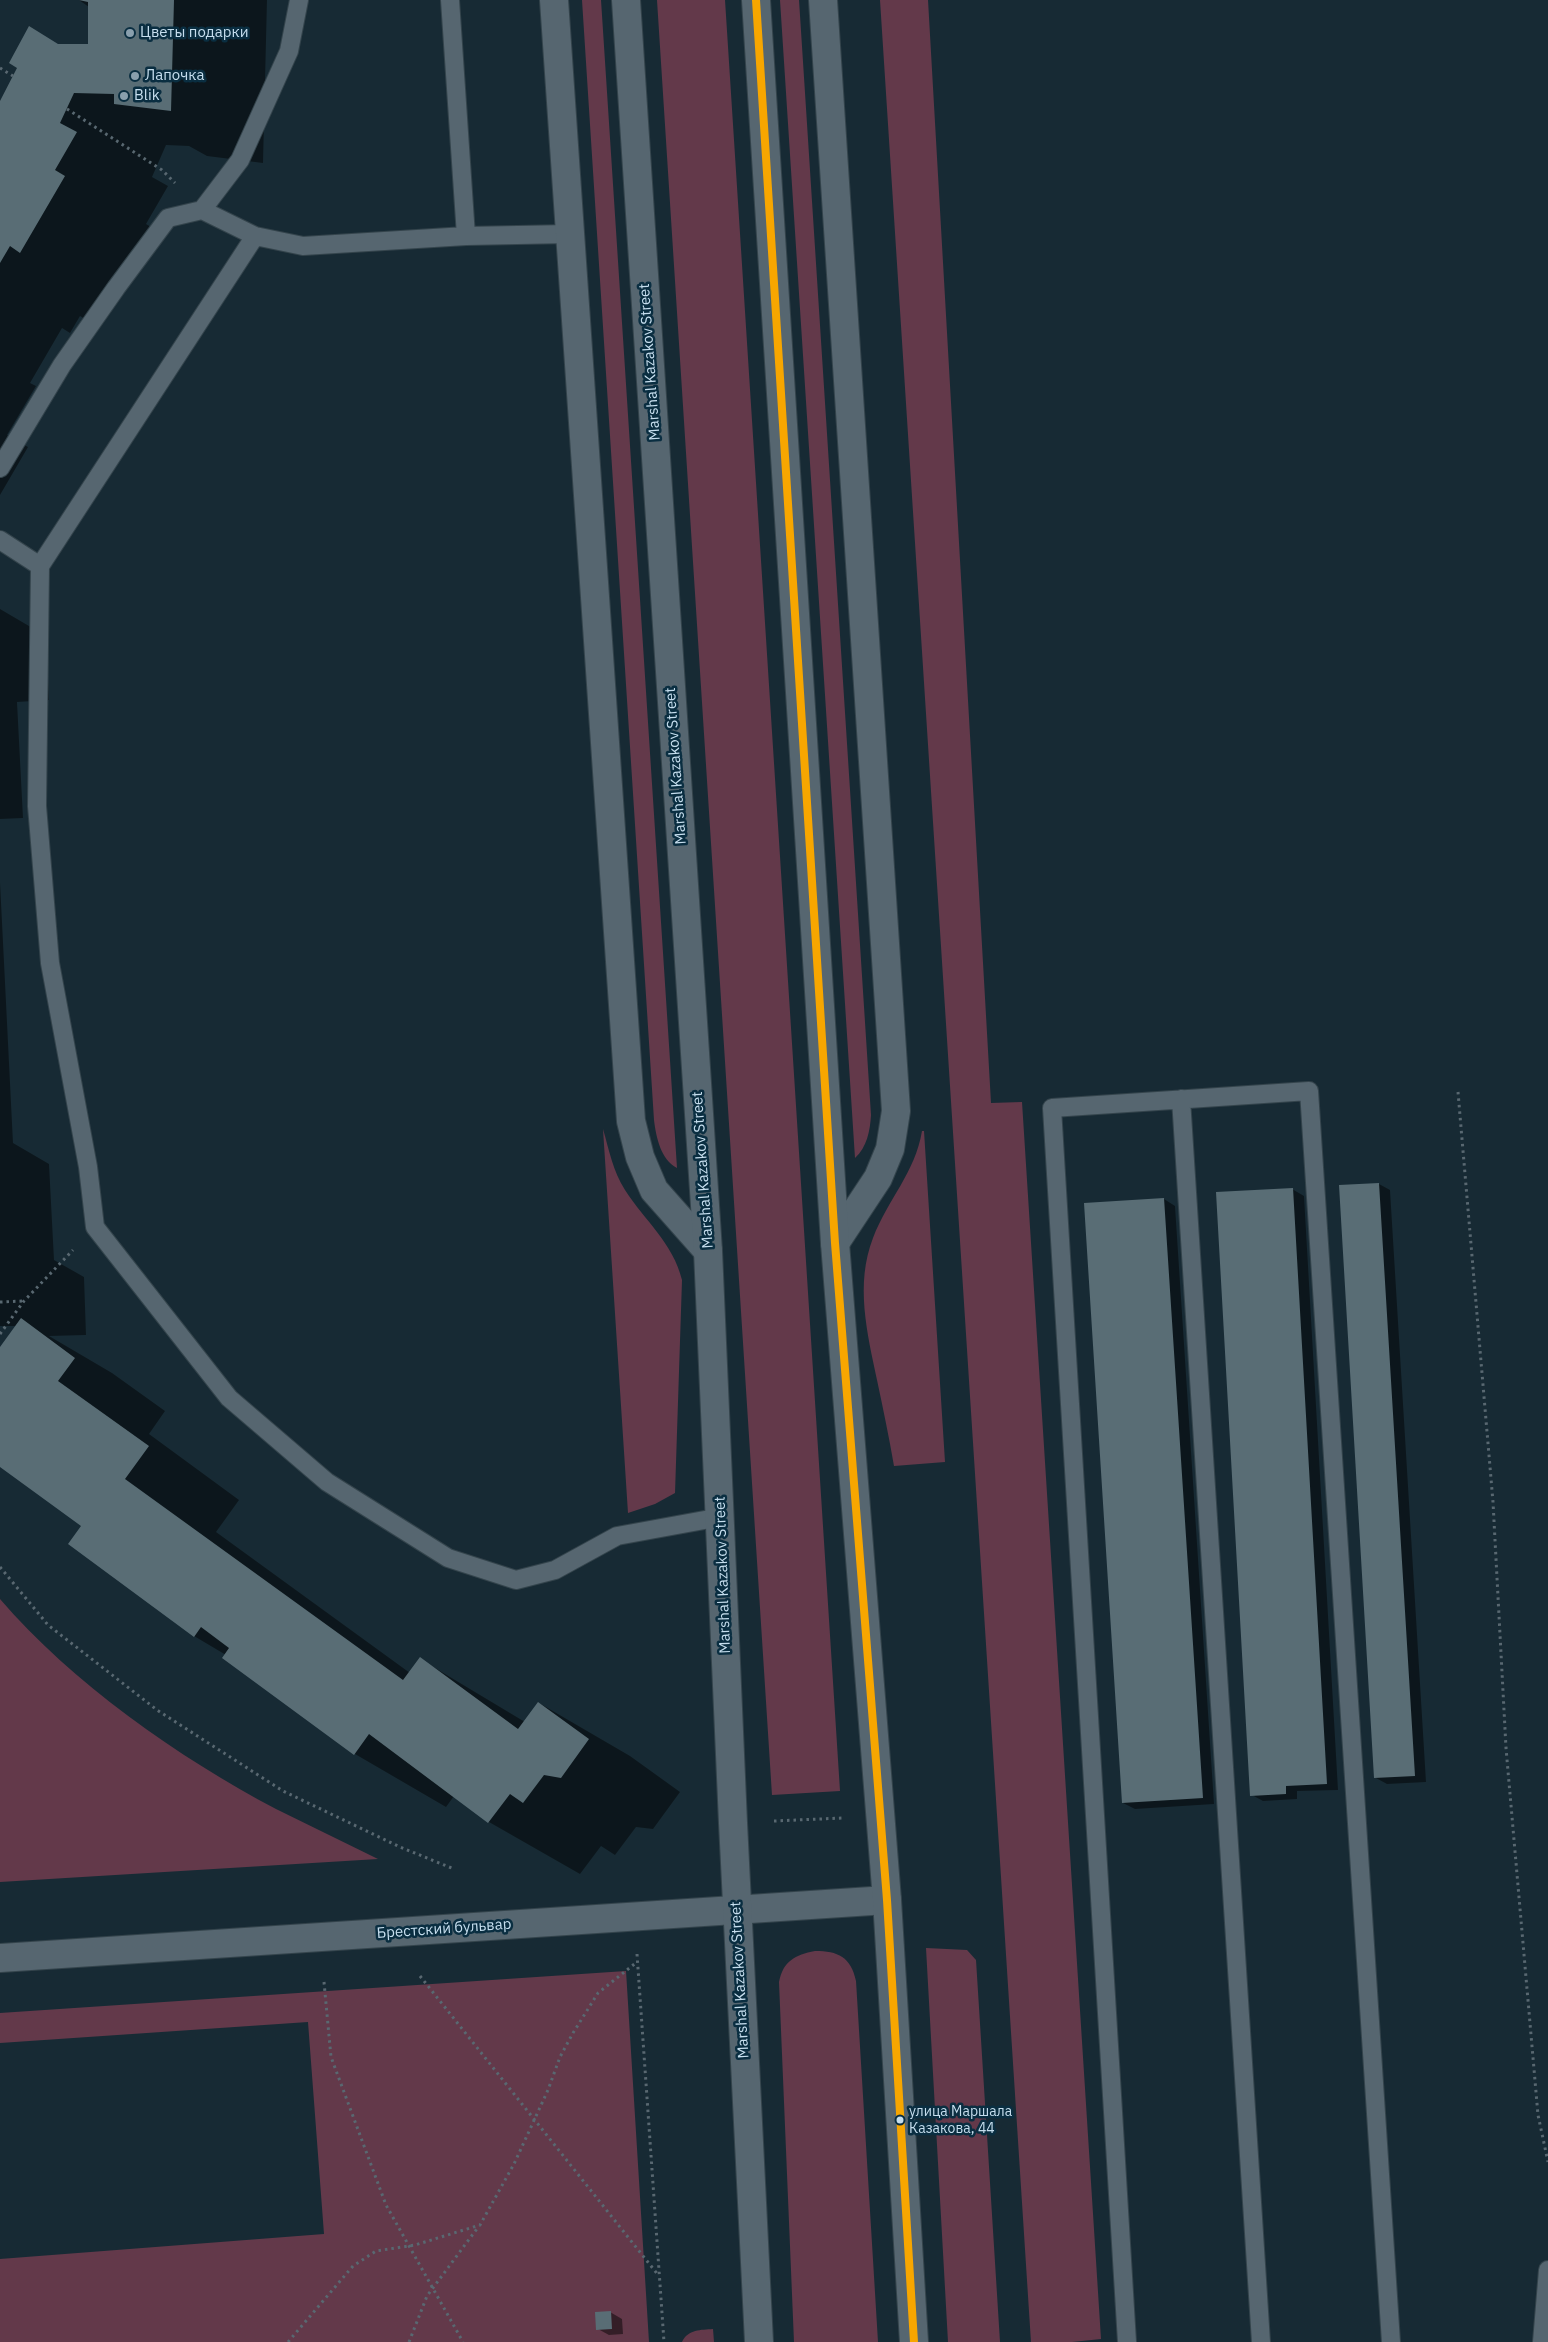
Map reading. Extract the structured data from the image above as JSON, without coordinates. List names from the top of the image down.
{
  "streets": {
    "main road": ["Marshal Kazakov Street", "Брестский бульвар"]
  },
  "crossings": [
    ["Marshal Kazakov Street", "Брестский бульвар"]
  ],
  "places": [
    "Цветы подарки",
    "Лапочка",
    "Blik",
    "улица Маршала Казакова, 44"
  ]
}
